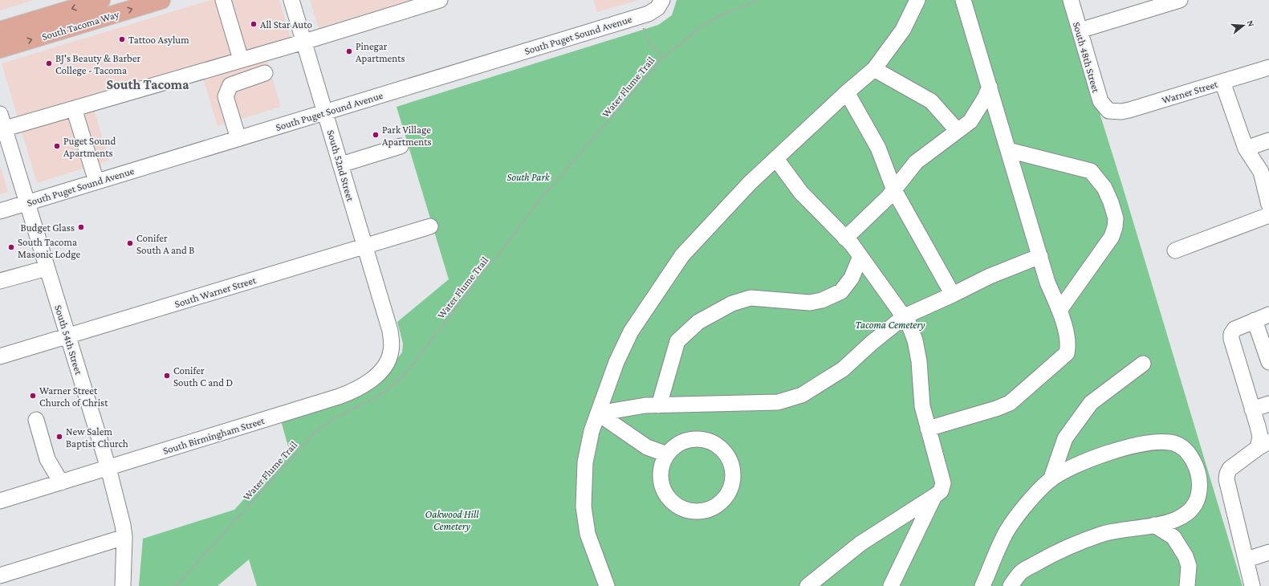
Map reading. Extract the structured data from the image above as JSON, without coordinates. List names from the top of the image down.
{
  "streets": {
    "main road": ["South Tacoma Way"],
    "street": [
      "South Puget Sound Avenue",
      "South 48th Street",
      "Warner Street",
      "South 52nd Street",
      "South Warner Street",
      "South 54th Street",
      "South Birmingham Street"
    ],
    "path": ["Water Flume Trail"]
  },
  "crossings": [
    ["South Puget Sound Avenue", "South 52nd Street"],
    ["South Puget Sound Avenue", "South 54th Street"],
    ["South 48th Street", "Warner Street"],
    ["South 52nd Street", "South Warner Street"],
    ["South 52nd Street", "South Birmingham Street"],
    ["South Warner Street", "South 54th Street"],
    ["South 54th Street", "South Birmingham Street"]
  ],
  "districts": ["South Tacoma"],
  "parks": ["South Park", "Tacoma Cemetery", "Oakwood Hill Cemetery"],
  "places": [
    "All Star Auto",
    "Tattoo Asylum",
    "Pinegar Apartments",
    "BJ's Beauty & Barber College - Tacoma",
    "Park Village Apartments",
    "Puget Sound Apartments",
    "Budget Glass",
    "Conifer South A and B",
    "South Tacoma Masonic Lodge",
    "Conifer South C and D",
    "Warner Street Church of Christ",
    "New Salem Baptist Church"
  ],
  "north": "right"
}
